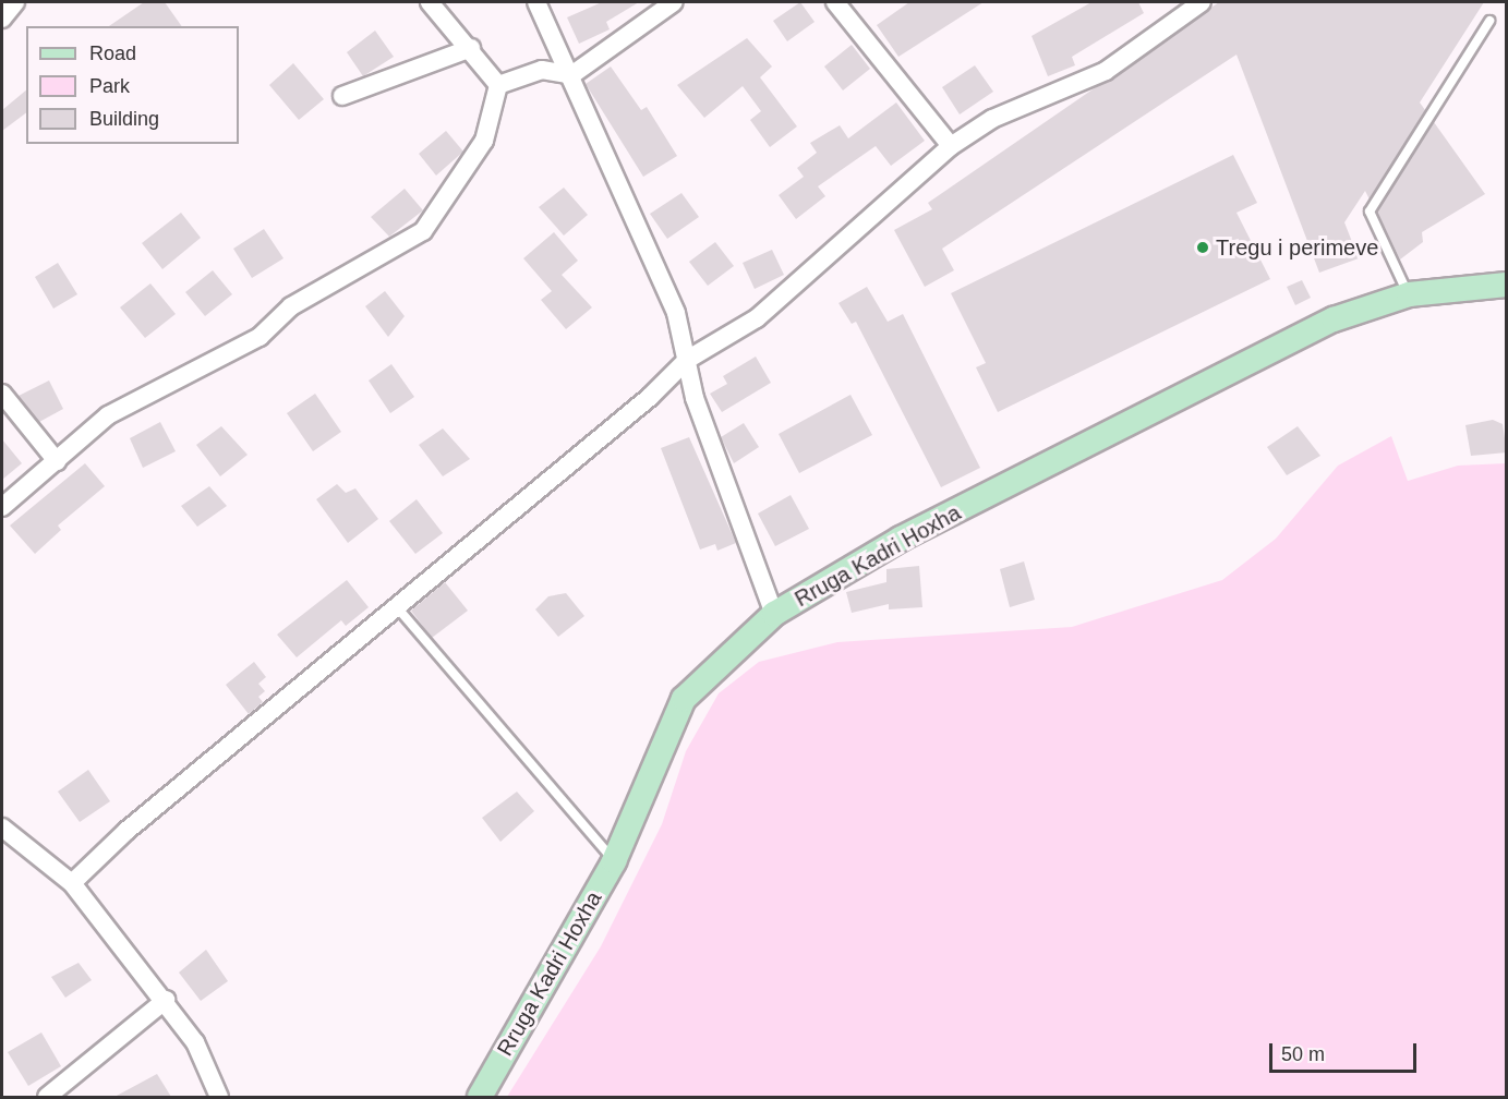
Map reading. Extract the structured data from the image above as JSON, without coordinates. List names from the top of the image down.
{
  "streets": {
    "main road": ["Rruga Kadri Hoxha"]
  },
  "places": ["Tregu i perimeve"],
  "legend": ["Road", "Park", "Building"],
  "scale_bar": "50 m"
}
